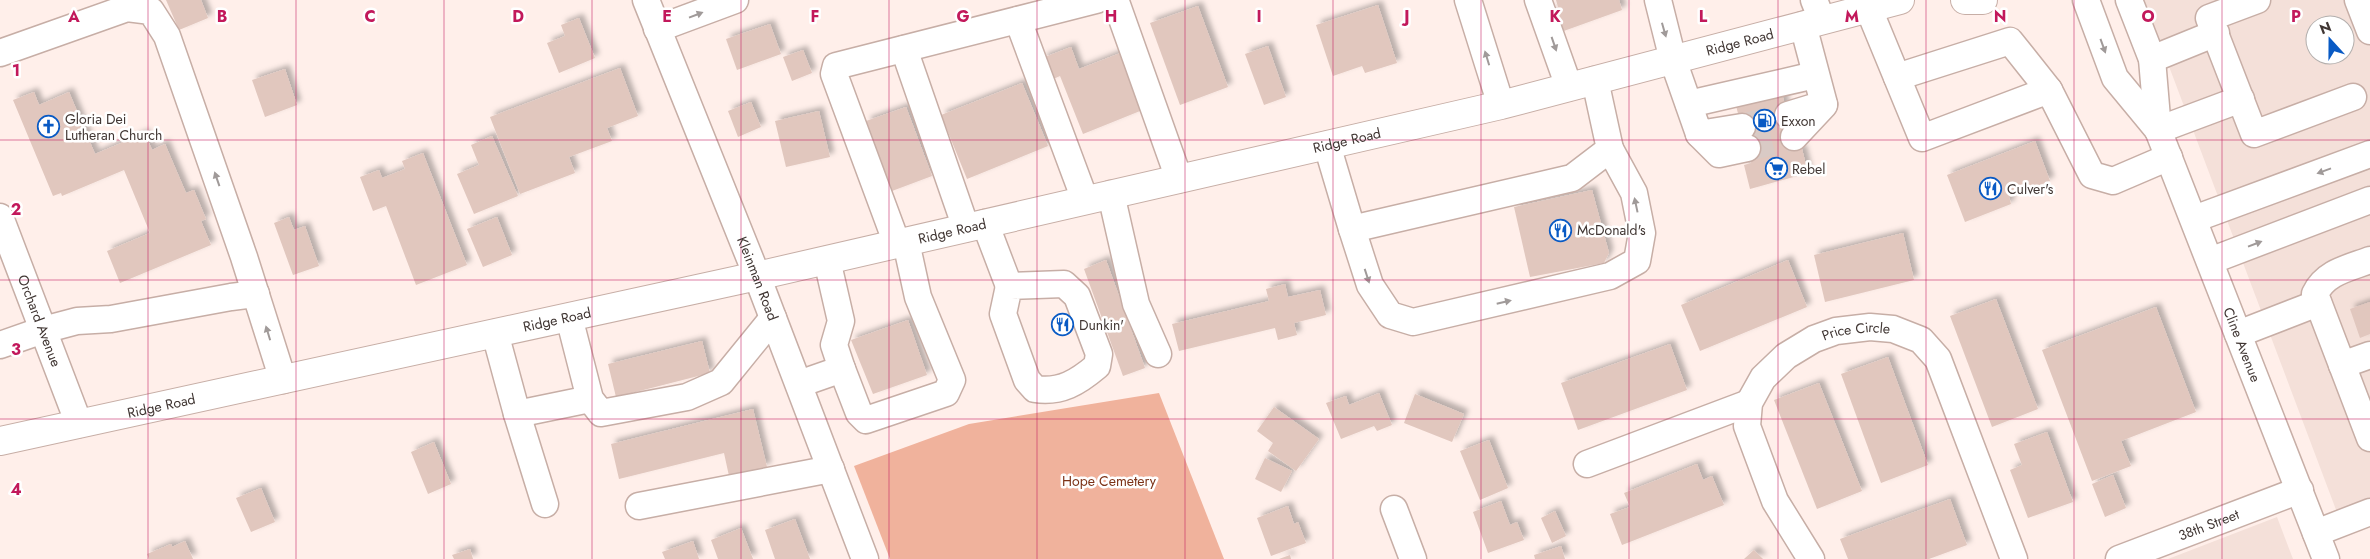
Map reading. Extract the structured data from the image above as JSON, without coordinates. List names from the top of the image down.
{
  "streets": {
    "main road": ["Ridge Road"],
    "street": [
      "Kleinman Road",
      "Orchard Avenue",
      "Price Circle",
      "Cline Avenue",
      "38th Street"
    ]
  },
  "crossings": [
    ["Ridge Road", "Kleinman Road"],
    ["Ridge Road", "Orchard Avenue"],
    ["Cline Avenue", "38th Street"]
  ],
  "parks": ["Hope Cemetery"],
  "places": {
    "fuel station": ["Exxon"],
    "church": ["Gloria Dei Lutheran Church"],
    "supermarket": ["Rebel"],
    "restaurant": ["Culver's", "McDonald's", "Dunkin'"]
  },
  "north": "top",
  "grid": {
    "columns": [
      "A",
      "B",
      "C",
      "D",
      "E",
      "F",
      "G",
      "H",
      "I",
      "J",
      "K",
      "L",
      "M",
      "N",
      "O",
      "P"
    ],
    "rows": [
      "1",
      "2",
      "3",
      "4"
    ]
  }
}
